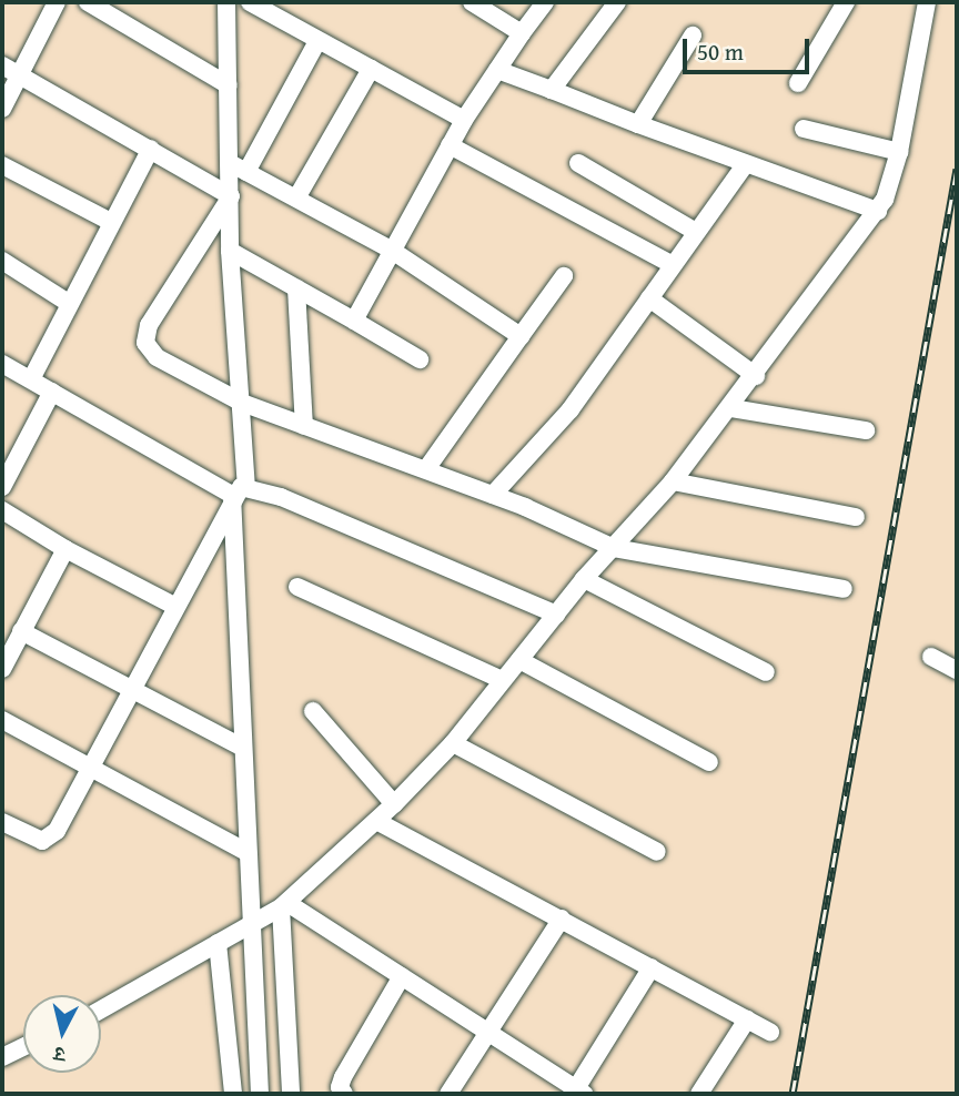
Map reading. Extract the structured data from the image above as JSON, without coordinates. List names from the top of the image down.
{
  "scale_bar": "50 m",
  "north": "bottom"
}
